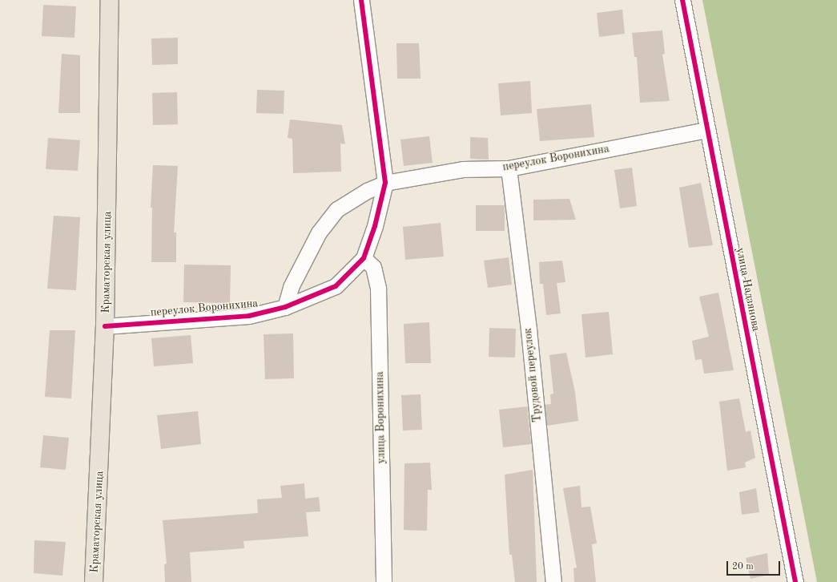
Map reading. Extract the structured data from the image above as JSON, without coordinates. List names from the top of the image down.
{
  "streets": {
    "main road": ["Краматорская улица"],
    "street": [
      "переулок Воронихина",
      "улица Надзянова",
      "Трудовой переулок",
      "улица Воронихина"
    ]
  },
  "crossings": [
    ["переулок Воронихина", "Краматорская улица"],
    ["переулок Воронихина", "улица Надзянова"],
    ["переулок Воронихина", "Трудовой переулок"],
    ["переулок Воронихина", "улица Воронихина"]
  ],
  "scale_bar": "20 m"
}
